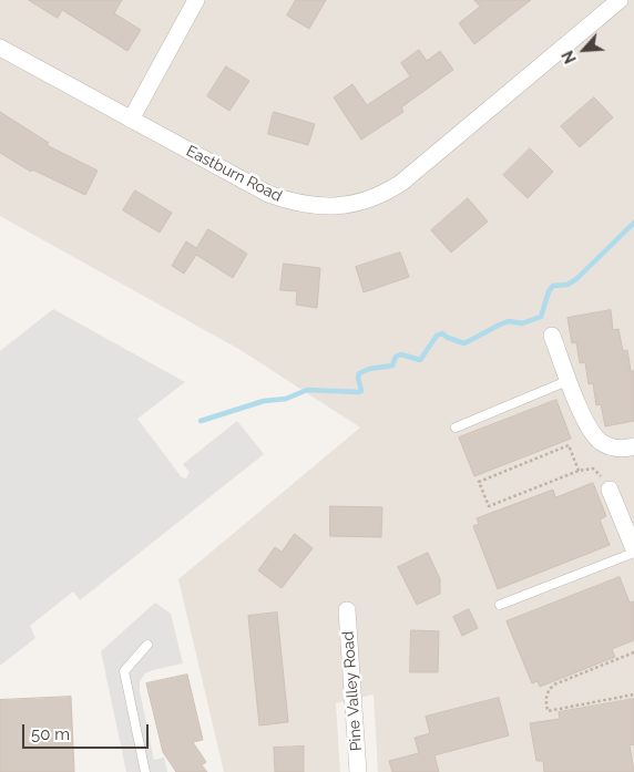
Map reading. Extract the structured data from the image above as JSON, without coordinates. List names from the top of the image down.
{
  "streets": {
    "street": ["Eastburn Road", "Pine Valley Road"]
  },
  "scale_bar": "50 m",
  "north": "bottom left"
}
